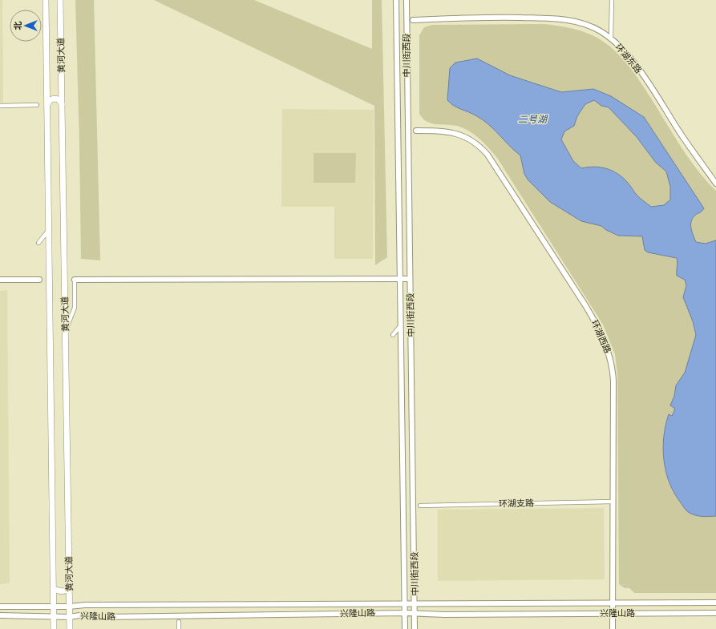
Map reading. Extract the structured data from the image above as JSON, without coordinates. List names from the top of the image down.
{
  "streets": {
    "main road": ["黄河大道"],
    "street": [
      "中川街西段",
      "环湖东路",
      "环湖西路",
      "环湖支路",
      "兴隆山路"
    ]
  },
  "crossings": [
    ["黄河大道", "兴隆山路"],
    ["中川街西段", "兴隆山路"],
    ["环湖西路", "环湖支路"],
    ["环湖西路", "兴隆山路"]
  ],
  "water": ["二号湖"],
  "north": "left"
}
